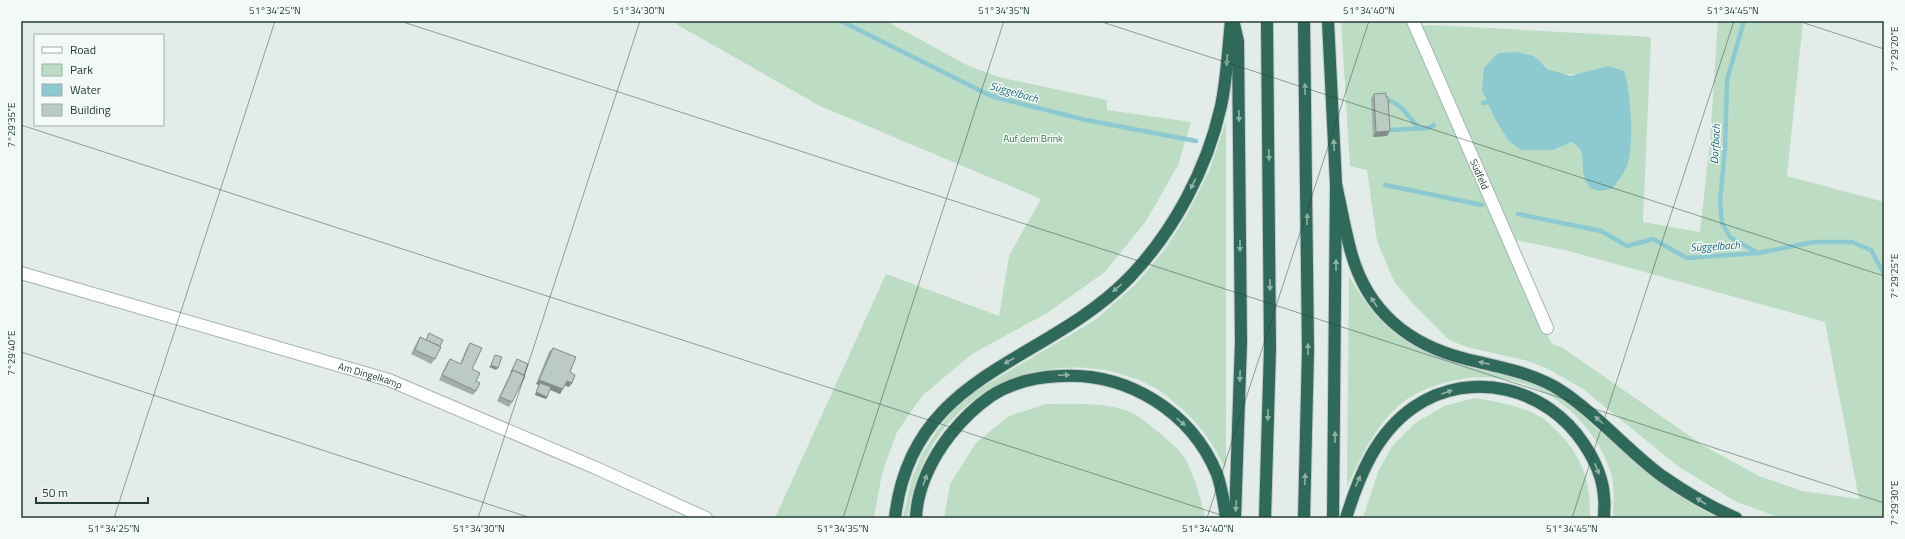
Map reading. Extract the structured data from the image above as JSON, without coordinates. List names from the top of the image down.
{
  "streets": {
    "street": ["Südfeld", "Am Dingelkamp"]
  },
  "water": ["Süggelbach", "Dorfbach"],
  "parks": ["Auf dem Brink"],
  "legend": [
    "Road",
    "Park",
    "Water",
    "Building"
  ],
  "scale_bar": "50 m",
  "coordinates": [
    "51°34'25\"N",
    "51°34'30\"N",
    "51°34'35\"N",
    "51°34'40\"N",
    "51°34'45\"N",
    "7°29'20\"E",
    "7°29'35\"E",
    "7°29'25\"E",
    "7°29'40\"E",
    "7°29'30\"E"
  ]
}
